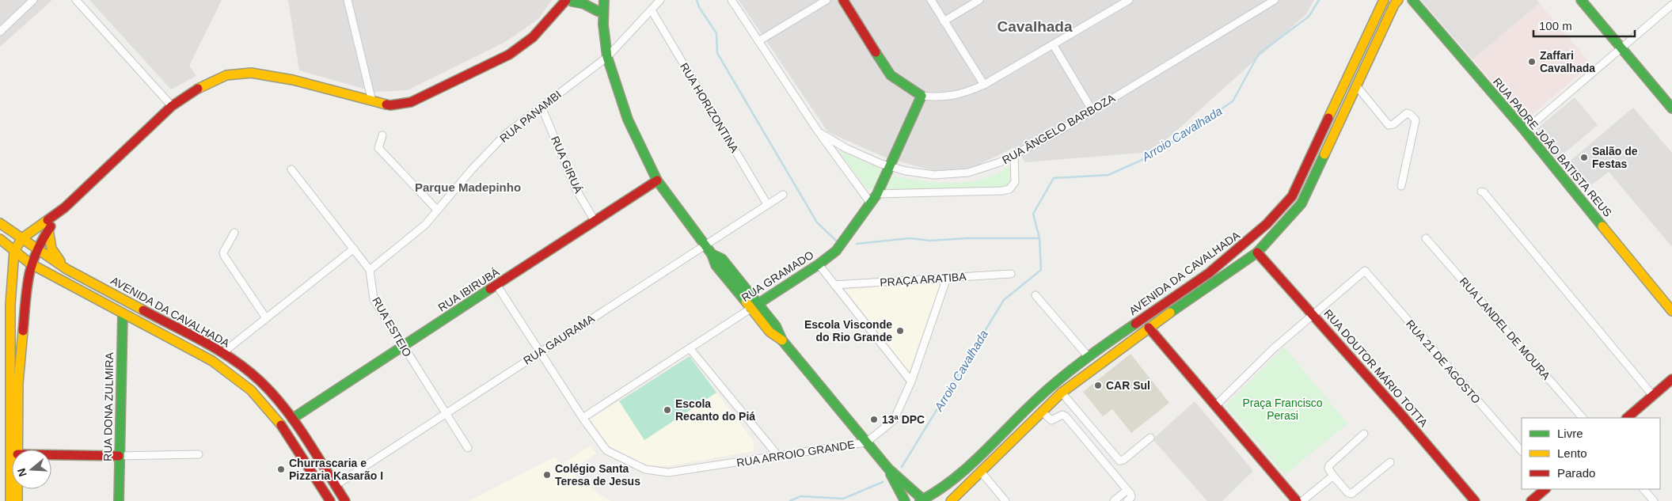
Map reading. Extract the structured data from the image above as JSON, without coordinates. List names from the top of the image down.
{
  "streets": {
    "main road": [
      "RUA PADRE JOÃO BATISTA REUS",
      "AVENIDA DA CAVALHADA",
      "RUA GRAMADO",
      "RUA IBIRUBÁ",
      "RUA DOUTOR MÁRIO TOTTA",
      "RUA DONA ZULMIRA"
    ],
    "street": [
      "RUA HORIZONTINA",
      "RUA PANAMBI",
      "RUA ÂNGELO BARBOZA",
      "RUA GIRUÁ",
      "PRAÇA ARATIBA",
      "RUA ESTEIO",
      "RUA LANDEL DE MOURA",
      "RUA GAURAMA",
      "RUA 21 DE AGOSTO",
      "RUA ARROIO GRANDE"
    ]
  },
  "crossings": [
    ["RUA HORIZONTINA", "RUA PANAMBI"],
    ["RUA HORIZONTINA", "RUA GAURAMA"],
    ["RUA PANAMBI", "RUA GIRUÁ"],
    ["RUA PANAMBI", "RUA ESTEIO"],
    ["RUA ÂNGELO BARBOZA", "RUA GRAMADO"],
    ["RUA GIRUÁ", "RUA IBIRUBÁ"],
    ["AVENIDA DA CAVALHADA", "RUA IBIRUBÁ"],
    ["AVENIDA DA CAVALHADA", "RUA GAURAMA"],
    ["AVENIDA DA CAVALHADA", "RUA DOUTOR MÁRIO TOTTA"],
    ["AVENIDA DA CAVALHADA", "RUA DONA ZULMIRA"],
    ["RUA GRAMADO", "RUA ARROIO GRANDE"],
    ["PRAÇA ARATIBA", "RUA ARROIO GRANDE"],
    ["RUA IBIRUBÁ", "RUA ESTEIO"],
    ["RUA IBIRUBÁ", "RUA ARROIO GRANDE"],
    ["RUA ESTEIO", "RUA GAURAMA"],
    ["RUA GAURAMA", "RUA ARROIO GRANDE"],
    ["RUA 21 DE AGOSTO", "RUA DOUTOR MÁRIO TOTTA"]
  ],
  "districts": ["Cavalhada", "Parque Madepinho"],
  "water": ["Arroio Cavalhada"],
  "parks": ["Praça Francisco Perasi"],
  "places": [
    "Zaffari Cavalhada",
    "Salão de Festas",
    "Escola Visconde do Rio Grande",
    "CAR Sul",
    "Escola Recanto do Piá",
    "13ª DPC",
    "Churrascaria e Pizzaria Kasarão I",
    "Colégio Santa Teresa de Jesus"
  ],
  "legend": ["Livre", "Lento", "Parado"],
  "scale_bar": "100 m",
  "north": "left"
}
